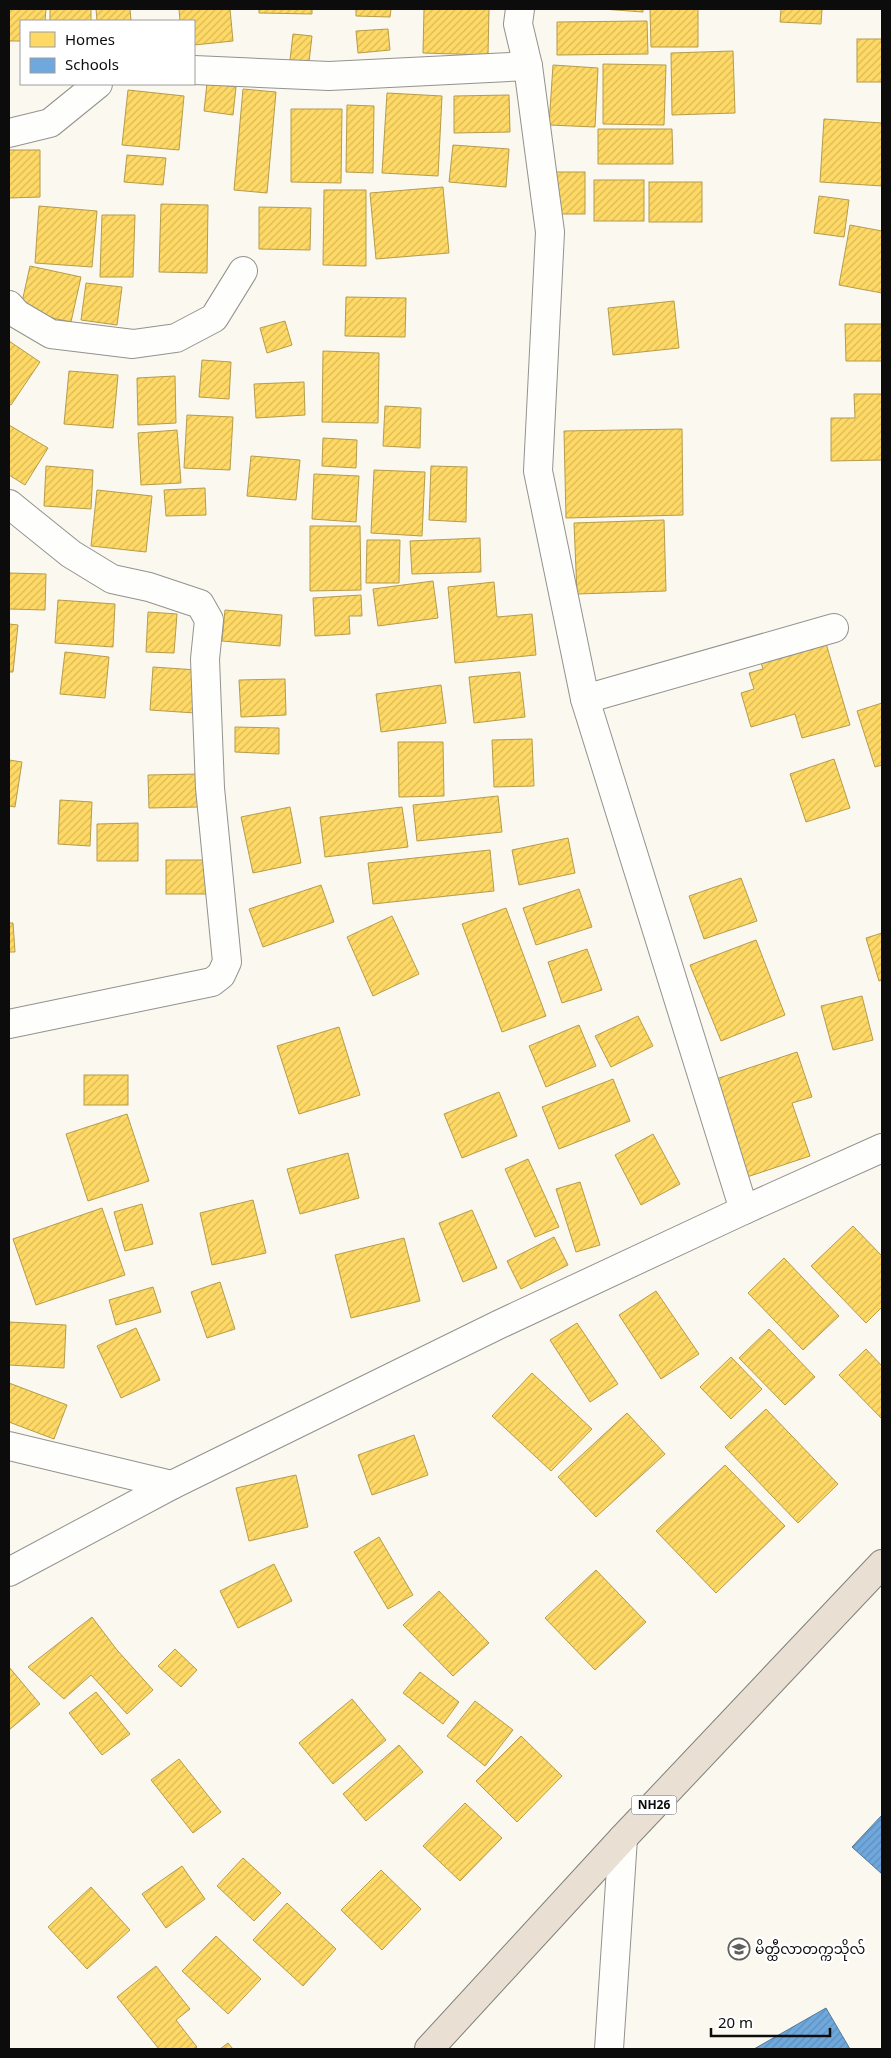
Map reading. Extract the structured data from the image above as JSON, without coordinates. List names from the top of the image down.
{
  "streets": {
    "highway": ["NH26"]
  },
  "places": {
    "school or university": ["မိတ္ထီလာတက္ကသိုလ်"]
  },
  "legend": ["Homes", "Schools"],
  "scale_bar": "20 m"
}
